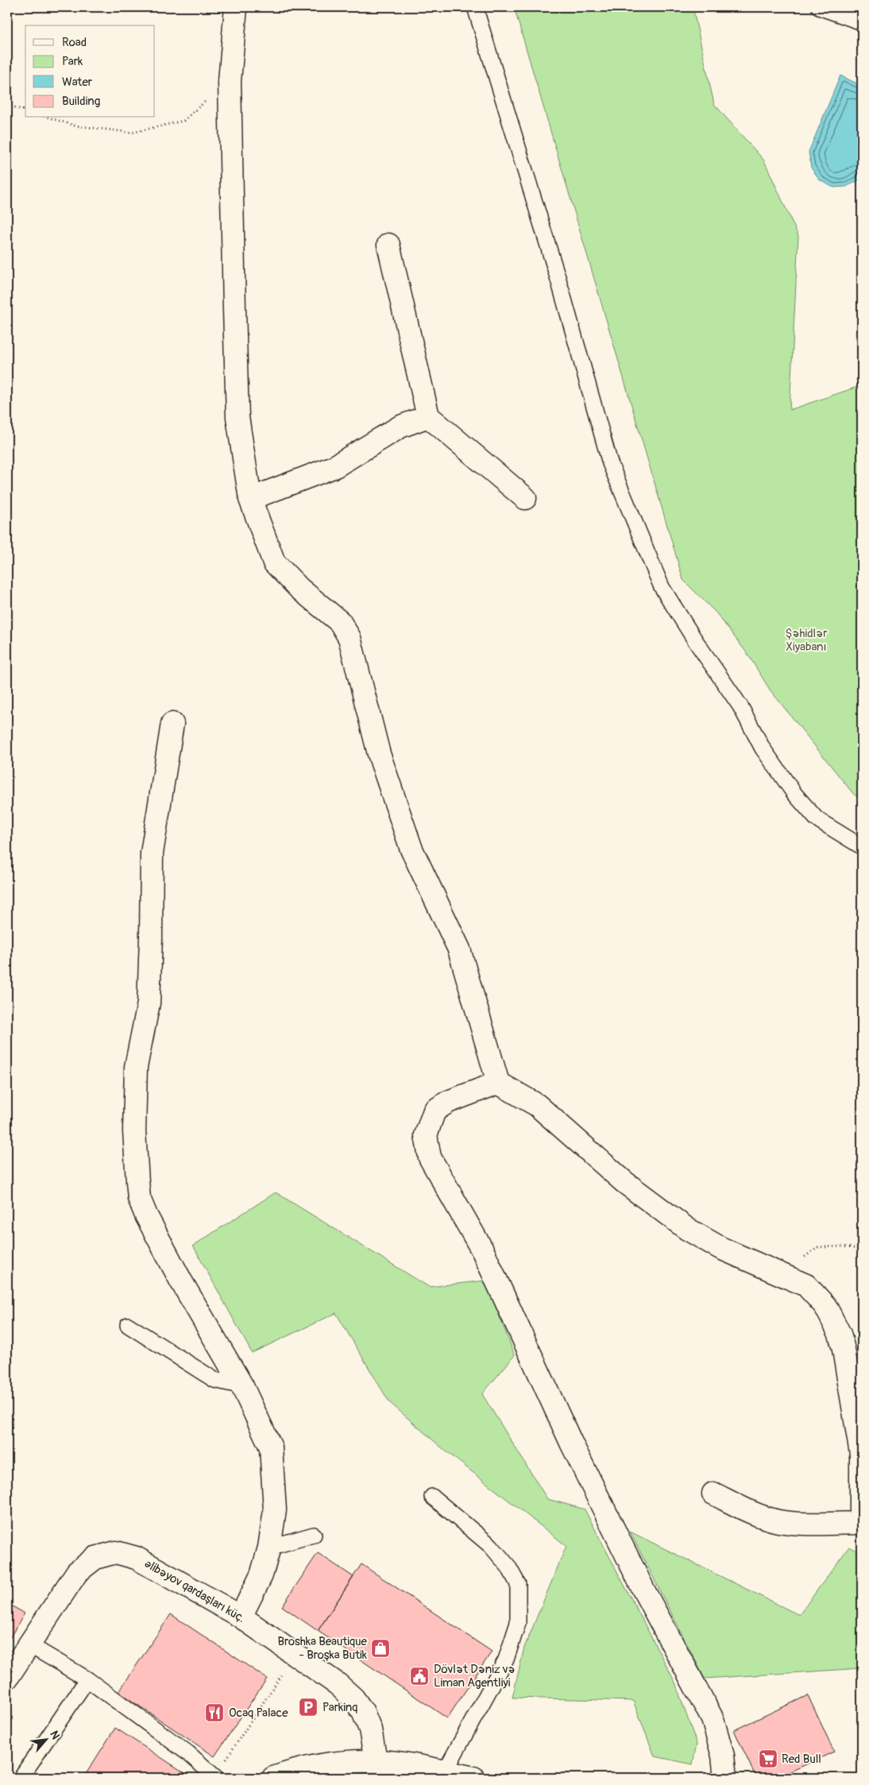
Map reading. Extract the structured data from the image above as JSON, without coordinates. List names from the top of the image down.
{
  "streets": {
    "street": ["Əlibəyov qardaşları küç."]
  },
  "parks": ["Şəhidlər Xiyabanı"],
  "places": {
    "shop": ["Broshka Beautique - Broşka Butik"],
    "public building": ["Dövlət Dəniz və Liman Agentliyi"],
    "parking": ["Parkinq"],
    "restaurant": ["Ocaq Palace"],
    "supermarket": ["Red Bull"]
  },
  "legend": [
    "Road",
    "Park",
    "Water",
    "Building"
  ],
  "north": "top right"
}
